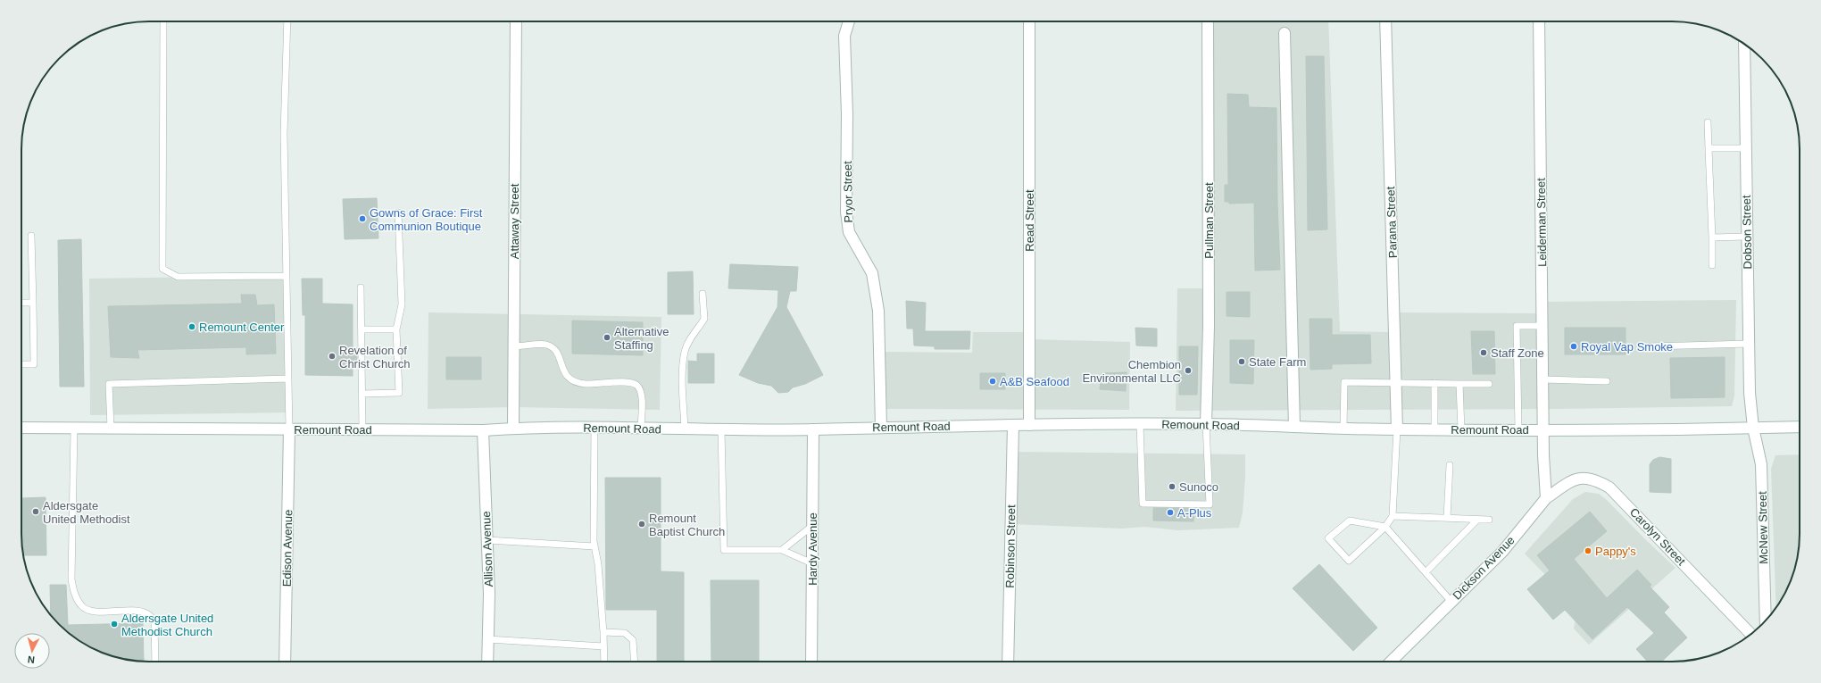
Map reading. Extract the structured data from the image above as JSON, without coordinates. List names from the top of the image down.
{
  "streets": {
    "street": [
      "Pryor Street",
      "Read Street",
      "Pullman Street",
      "Attaway Street",
      "Parana Street",
      "Leiderman Street",
      "Dobson Street",
      "Remount Road",
      "McNew Street",
      "Carolyn Street",
      "Robinson Street",
      "Edison Avenue",
      "Allison Avenue",
      "Hardy Avenue",
      "Dickson Avenue"
    ]
  },
  "crossings": [
    ["Pryor Street", "Remount Road"],
    ["Read Street", "Remount Road"],
    ["Pullman Street", "Remount Road"],
    ["Attaway Street", "Remount Road"],
    ["Parana Street", "Remount Road"],
    ["Leiderman Street", "Remount Road"],
    ["Dobson Street", "Remount Road"],
    ["Dobson Street", "McNew Street"],
    ["Remount Road", "McNew Street"],
    ["Remount Road", "Robinson Street"],
    ["Remount Road", "Edison Avenue"],
    ["Remount Road", "Allison Avenue"],
    ["Remount Road", "Hardy Avenue"],
    ["Carolyn Street", "Dickson Avenue"]
  ],
  "places": [
    "Gowns of Grace: First Communion Boutique",
    "Remount Center",
    "Alternative Staffing",
    "Royal Vap Smoke",
    "Staff Zone",
    "Revelation of Christ Church",
    "State Farm",
    "Chembion Environmental LLC",
    "A&B Seafood",
    "Sunoco",
    "Aldersgate United Methodist",
    "A-Plus",
    "Remount Baptist Church",
    "Pappy's",
    "Aldersgate United Methodist Church"
  ],
  "north": "bottom"
}
